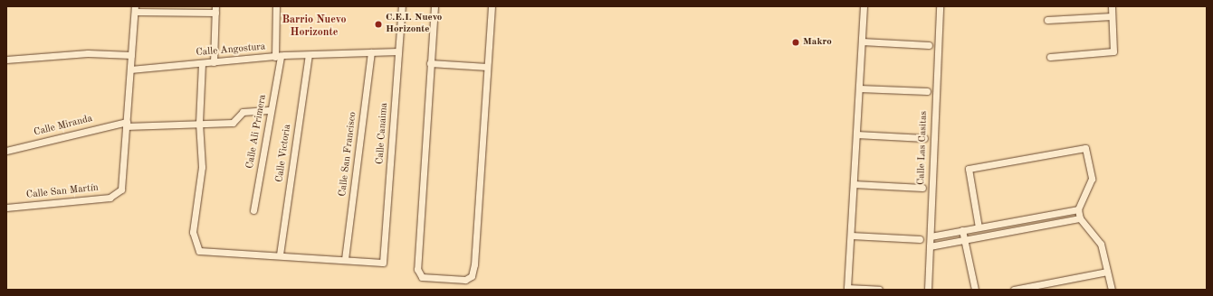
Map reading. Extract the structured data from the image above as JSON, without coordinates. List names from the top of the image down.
{
  "streets": {
    "street": [
      "Calle Angostura",
      "Calle Miranda",
      "Calle Ali Primera",
      "Calle Canaima",
      "Calle Las Casitas",
      "Calle Victoria",
      "Calle San Francisco",
      "Calle San Martín"
    ]
  },
  "crossings": [
    ["Calle Angostura", "Calle Ali Primera"],
    ["Calle Angostura", "Calle Canaima"],
    ["Calle Angostura", "Calle Victoria"],
    ["Calle Angostura", "Calle San Francisco"],
    ["Calle Miranda", "Calle Ali Primera"],
    ["Calle Miranda", "Calle San Martín"],
    ["Calle Canaima", "Calle San Francisco"]
  ],
  "districts": ["Barrio Nuevo Horizonte"],
  "places": ["C.E.I. Nuevo Horizonte", "Makro"]
}
